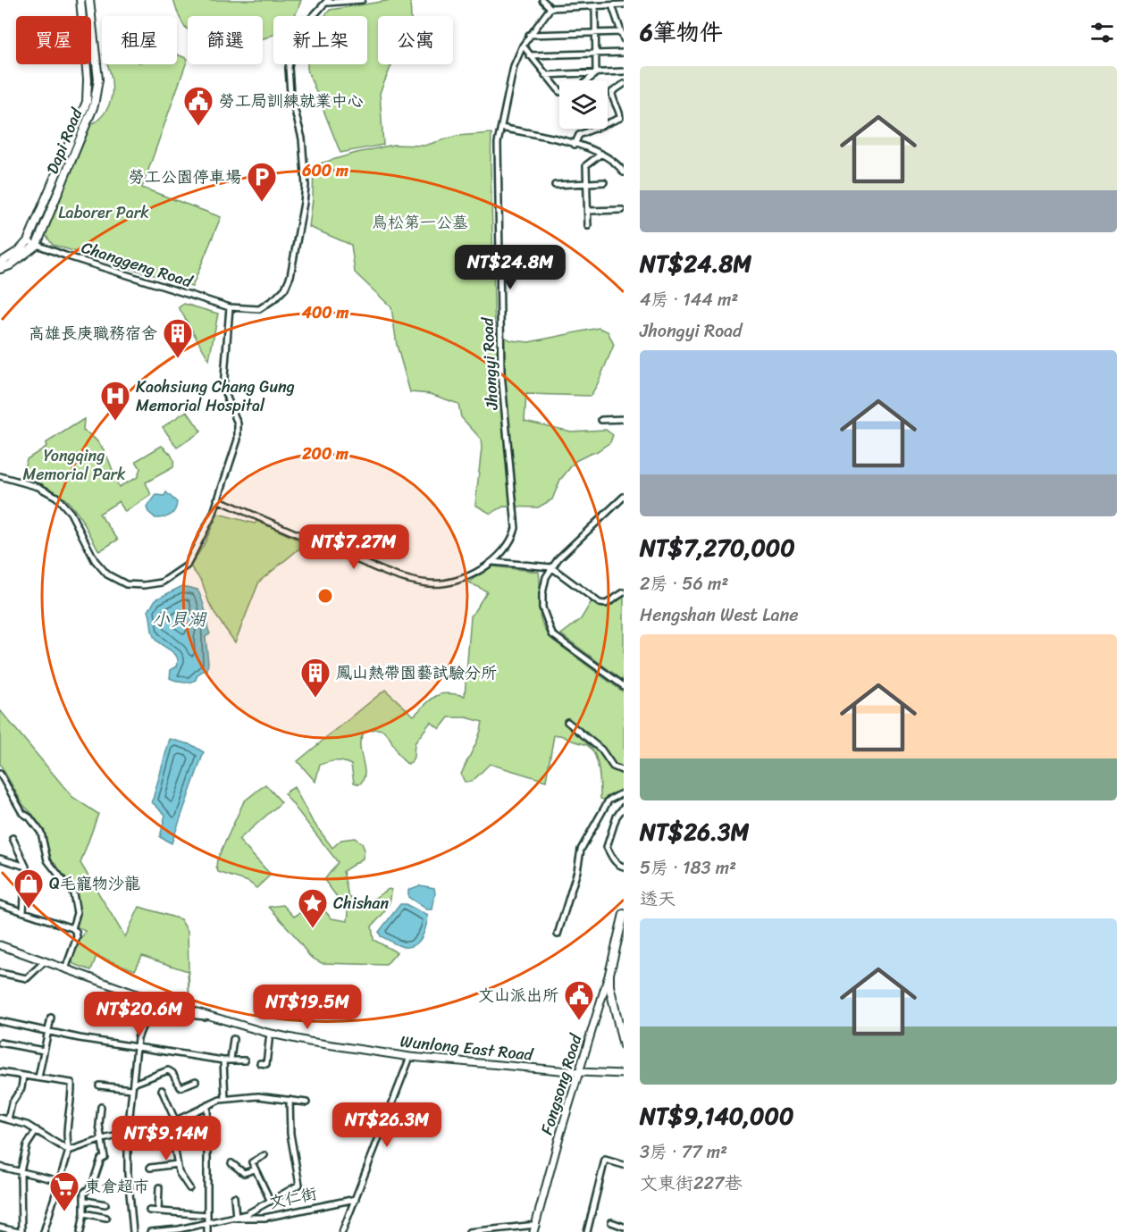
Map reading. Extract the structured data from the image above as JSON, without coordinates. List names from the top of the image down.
{
  "streets": {
    "main road": ["Dapi Road", "Fongsong Road"],
    "street": [
      "Changgeng Road",
      "Jhongyi Road",
      "Wunlong East Road",
      "文仁街"
    ]
  },
  "crossings": [
    ["Dapi Road", "Changgeng Road"],
    ["Wunlong East Road", "Fongsong Road"]
  ],
  "water": ["小貝湖"],
  "parks": ["Laborer Park", "鳥松第一公墓", "Yongqing Memorial Park"],
  "places": {
    "public building": ["勞工局訓練就業中心", "文山派出所"],
    "parking": ["勞工公園停車場"],
    "building": ["高雄長庚職務宿舍", "鳳山熱帶園藝試驗分所"],
    "hospital": ["Kaohsiung Chang Gung Memorial Hospital"],
    "shop": ["Q毛寵物沙龍"],
    "place": ["Chishan"],
    "supermarket": ["東倉超市"]
  },
  "page": {
    "heading": "6筆物件",
    "chip": [
      "買屋",
      "租屋",
      "篩選",
      "新上架",
      "公寓"
    ],
    "list": [
      {
        "name": "NT$24.8M",
        "note": "4房 · 144 m² · Jhongyi Road"
      },
      {
        "name": "NT$7,270,000",
        "note": "2房 · 56 m² · Hengshan West Lane"
      },
      {
        "name": "NT$26.3M",
        "note": "5房 · 183 m² · 透天"
      },
      {
        "name": "NT$9,140,000",
        "note": "3房 · 77 m² · 文東街227巷"
      }
    ],
    "price": [
      "NT$24.8M",
      "NT$7.27M",
      "NT$19.5M",
      "NT$20.6M",
      "NT$26.3M",
      "NT$9.14M"
    ]
  },
  "rings": ["600 m", "400 m", "200 m"]
}
